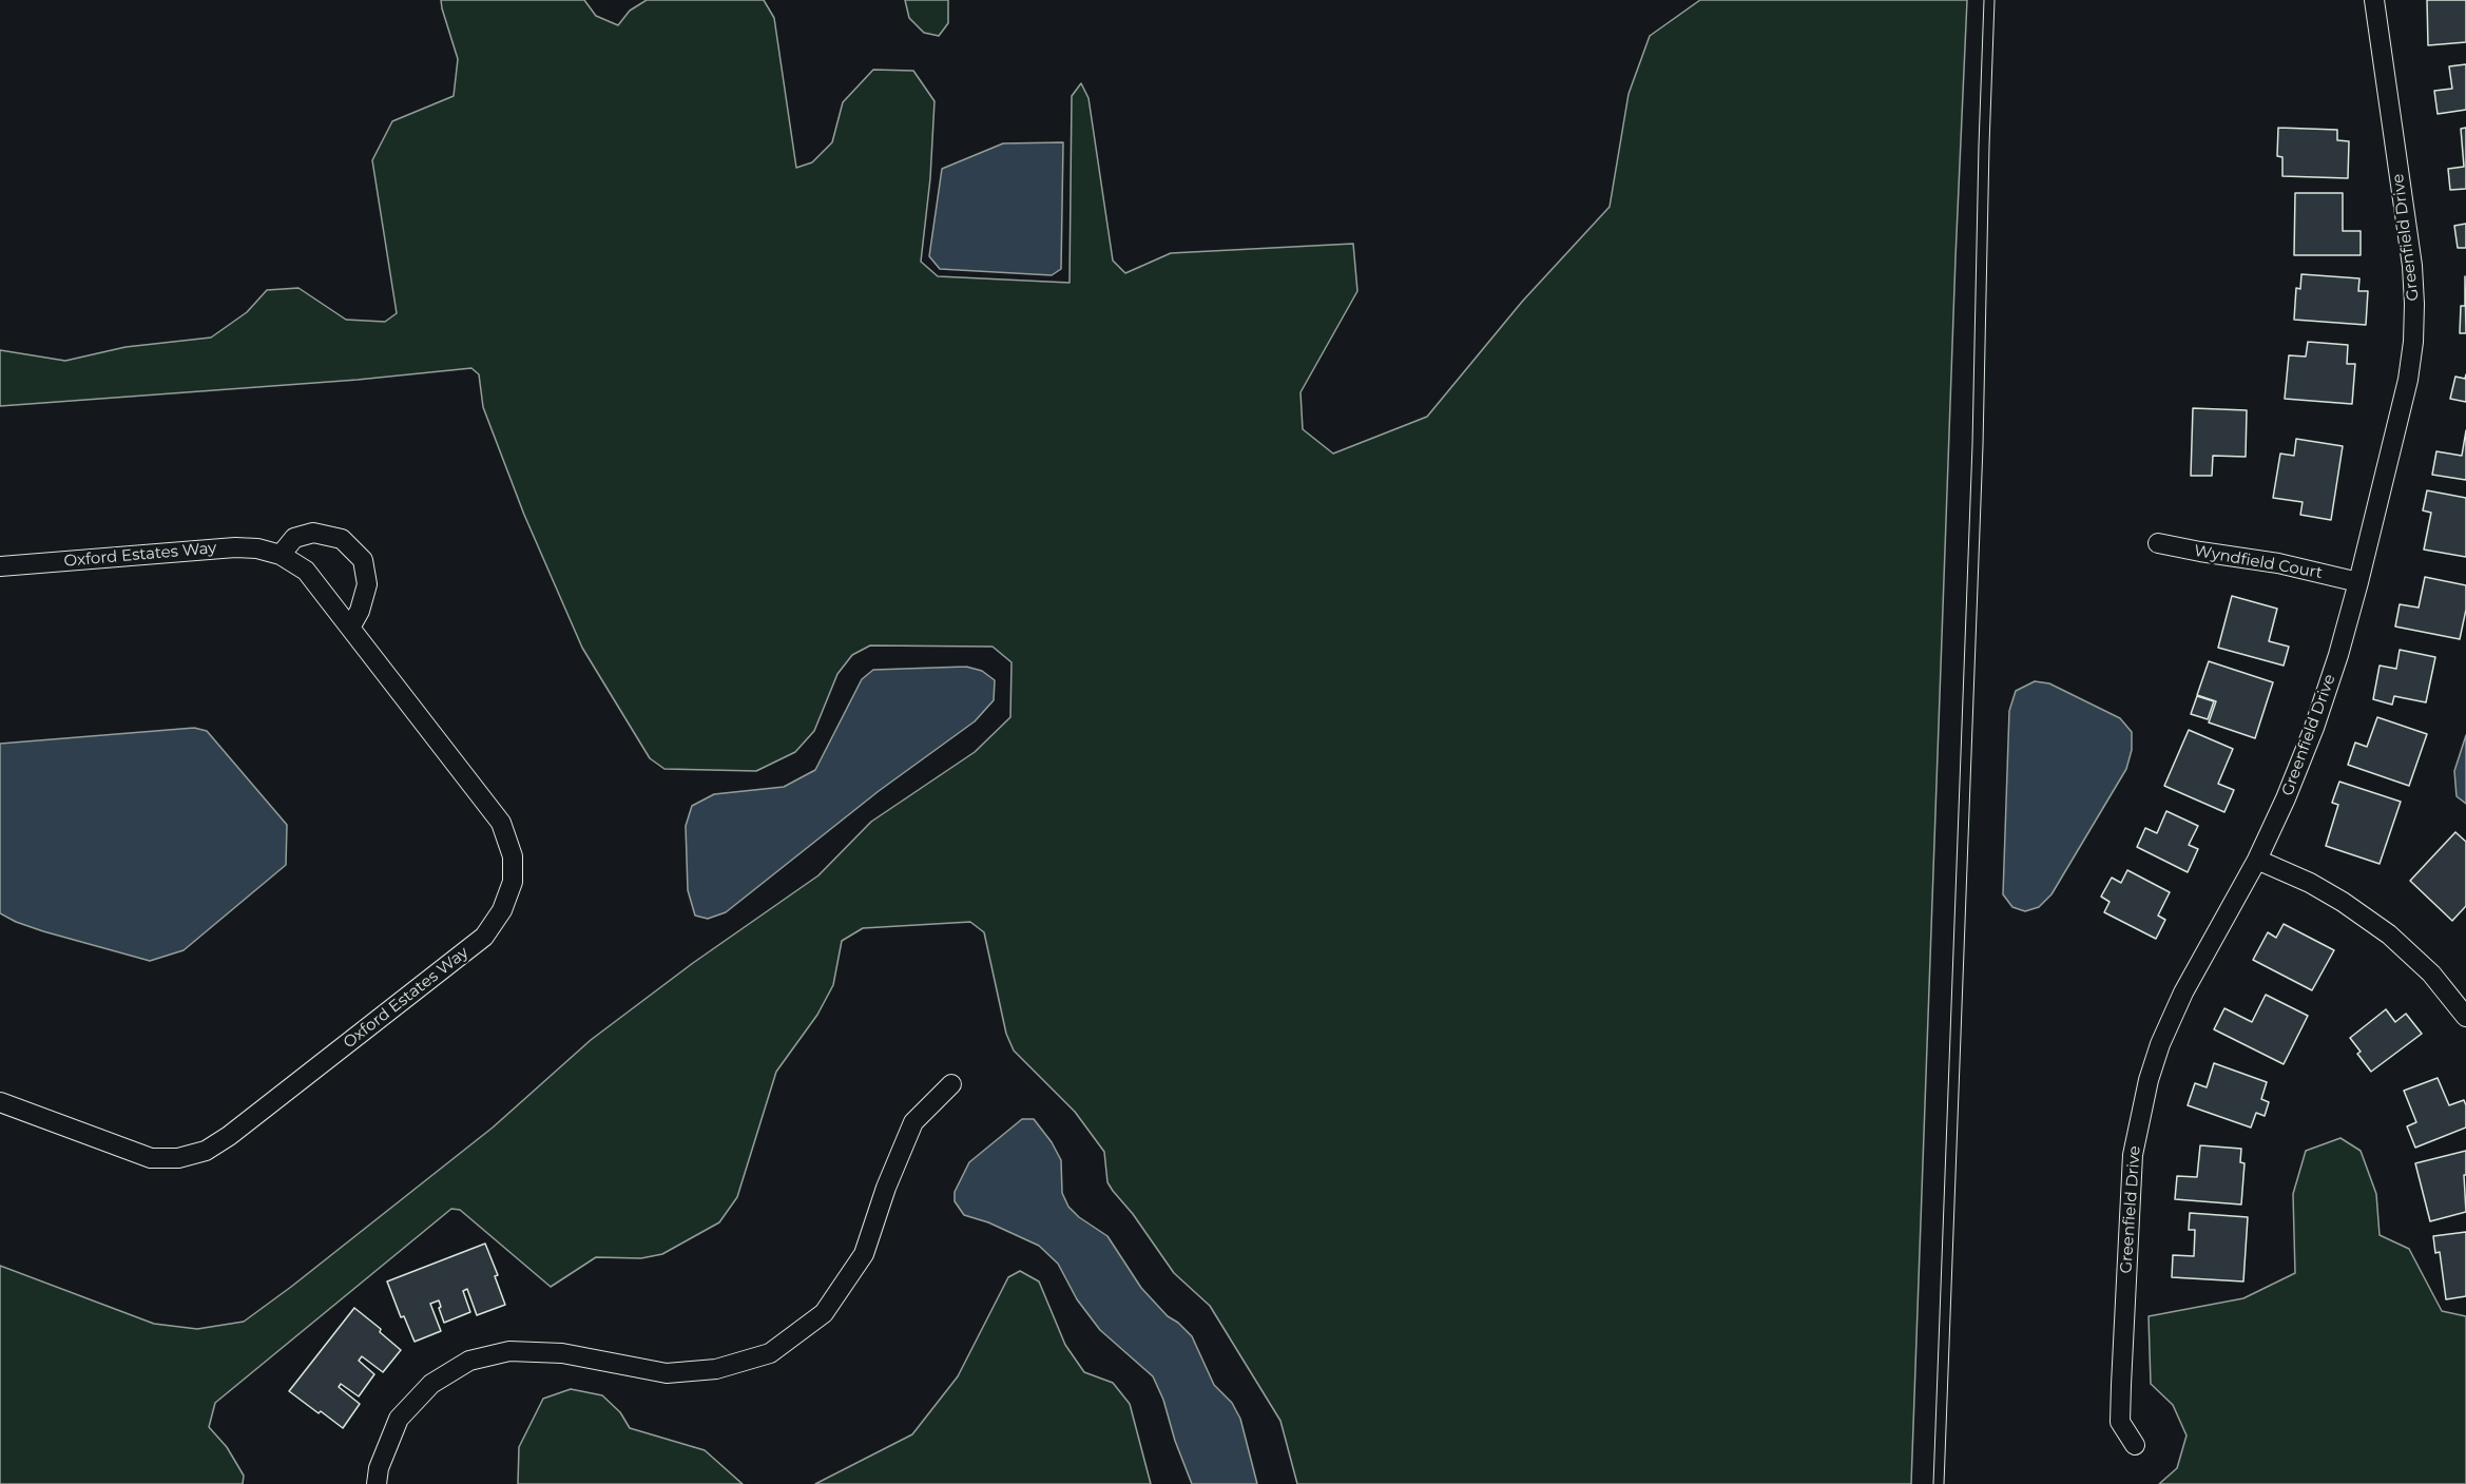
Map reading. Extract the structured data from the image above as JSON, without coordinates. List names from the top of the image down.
{
  "streets": {
    "street": ["Greenfield Drive", "Oxford Estates Way", "Wyndfield Court"]
  },
  "crossings": [
    ["Greenfield Drive", "Wyndfield Court"]
  ]
}
